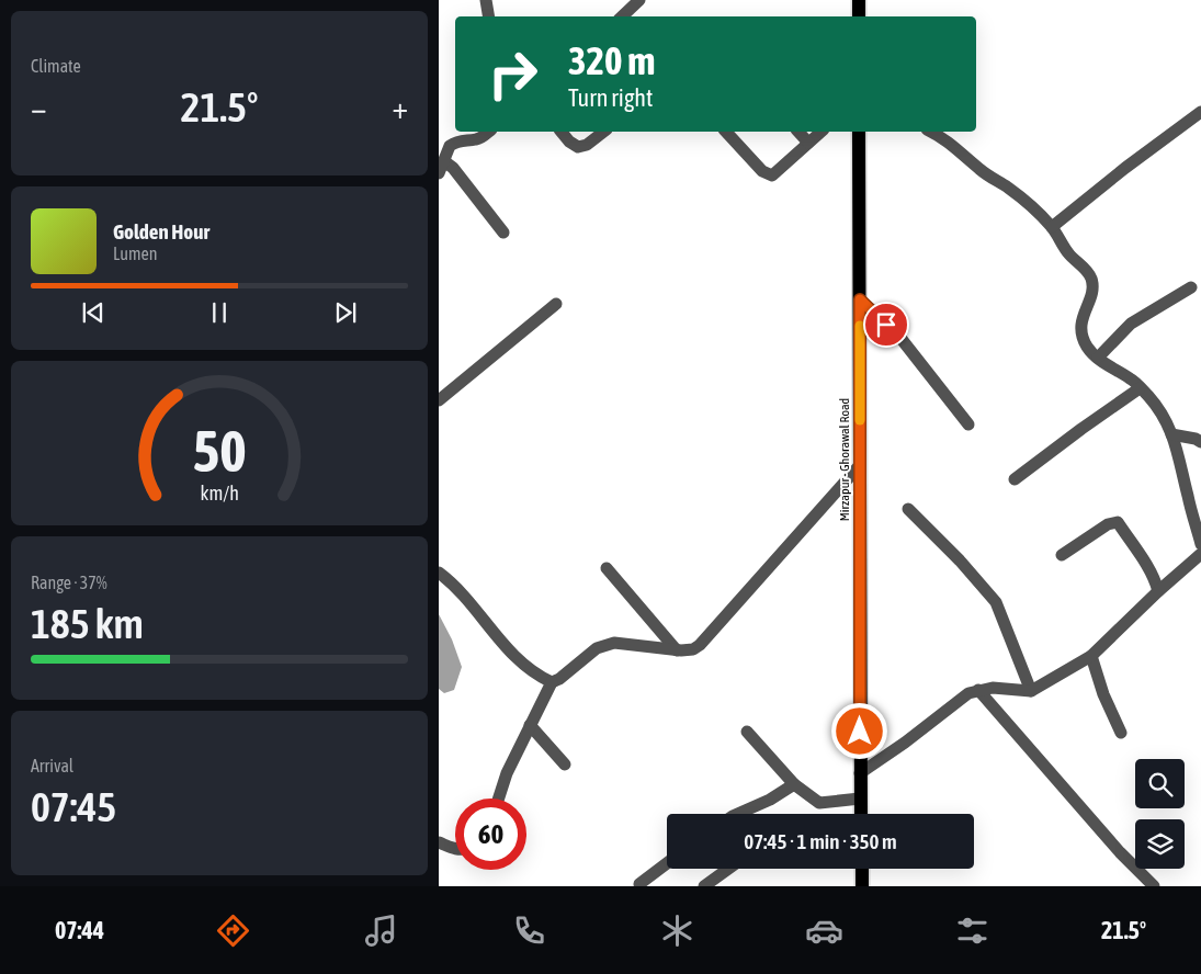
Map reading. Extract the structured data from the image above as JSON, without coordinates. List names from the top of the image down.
{
  "streets": {
    "main road": ["Mirzapur - Ghorawal Road"]
  },
  "page": {
    "tile": [
      "Climate",
      ["Range · 37%", "185 km"],
      ["Arrival", "07:45"]
    ],
    "turn": ["320 m", "Turn right"],
    "heat": ["−", "21.5°", "+"],
    "song": ["Golden Hour", "Lumen"],
    "limit": "60",
    "trip": "07:45 · 1 min · 350 m",
    "tabs": ["07:44", "21.5°"],
    "gauge": ["50", "km/h"]
  }
}
